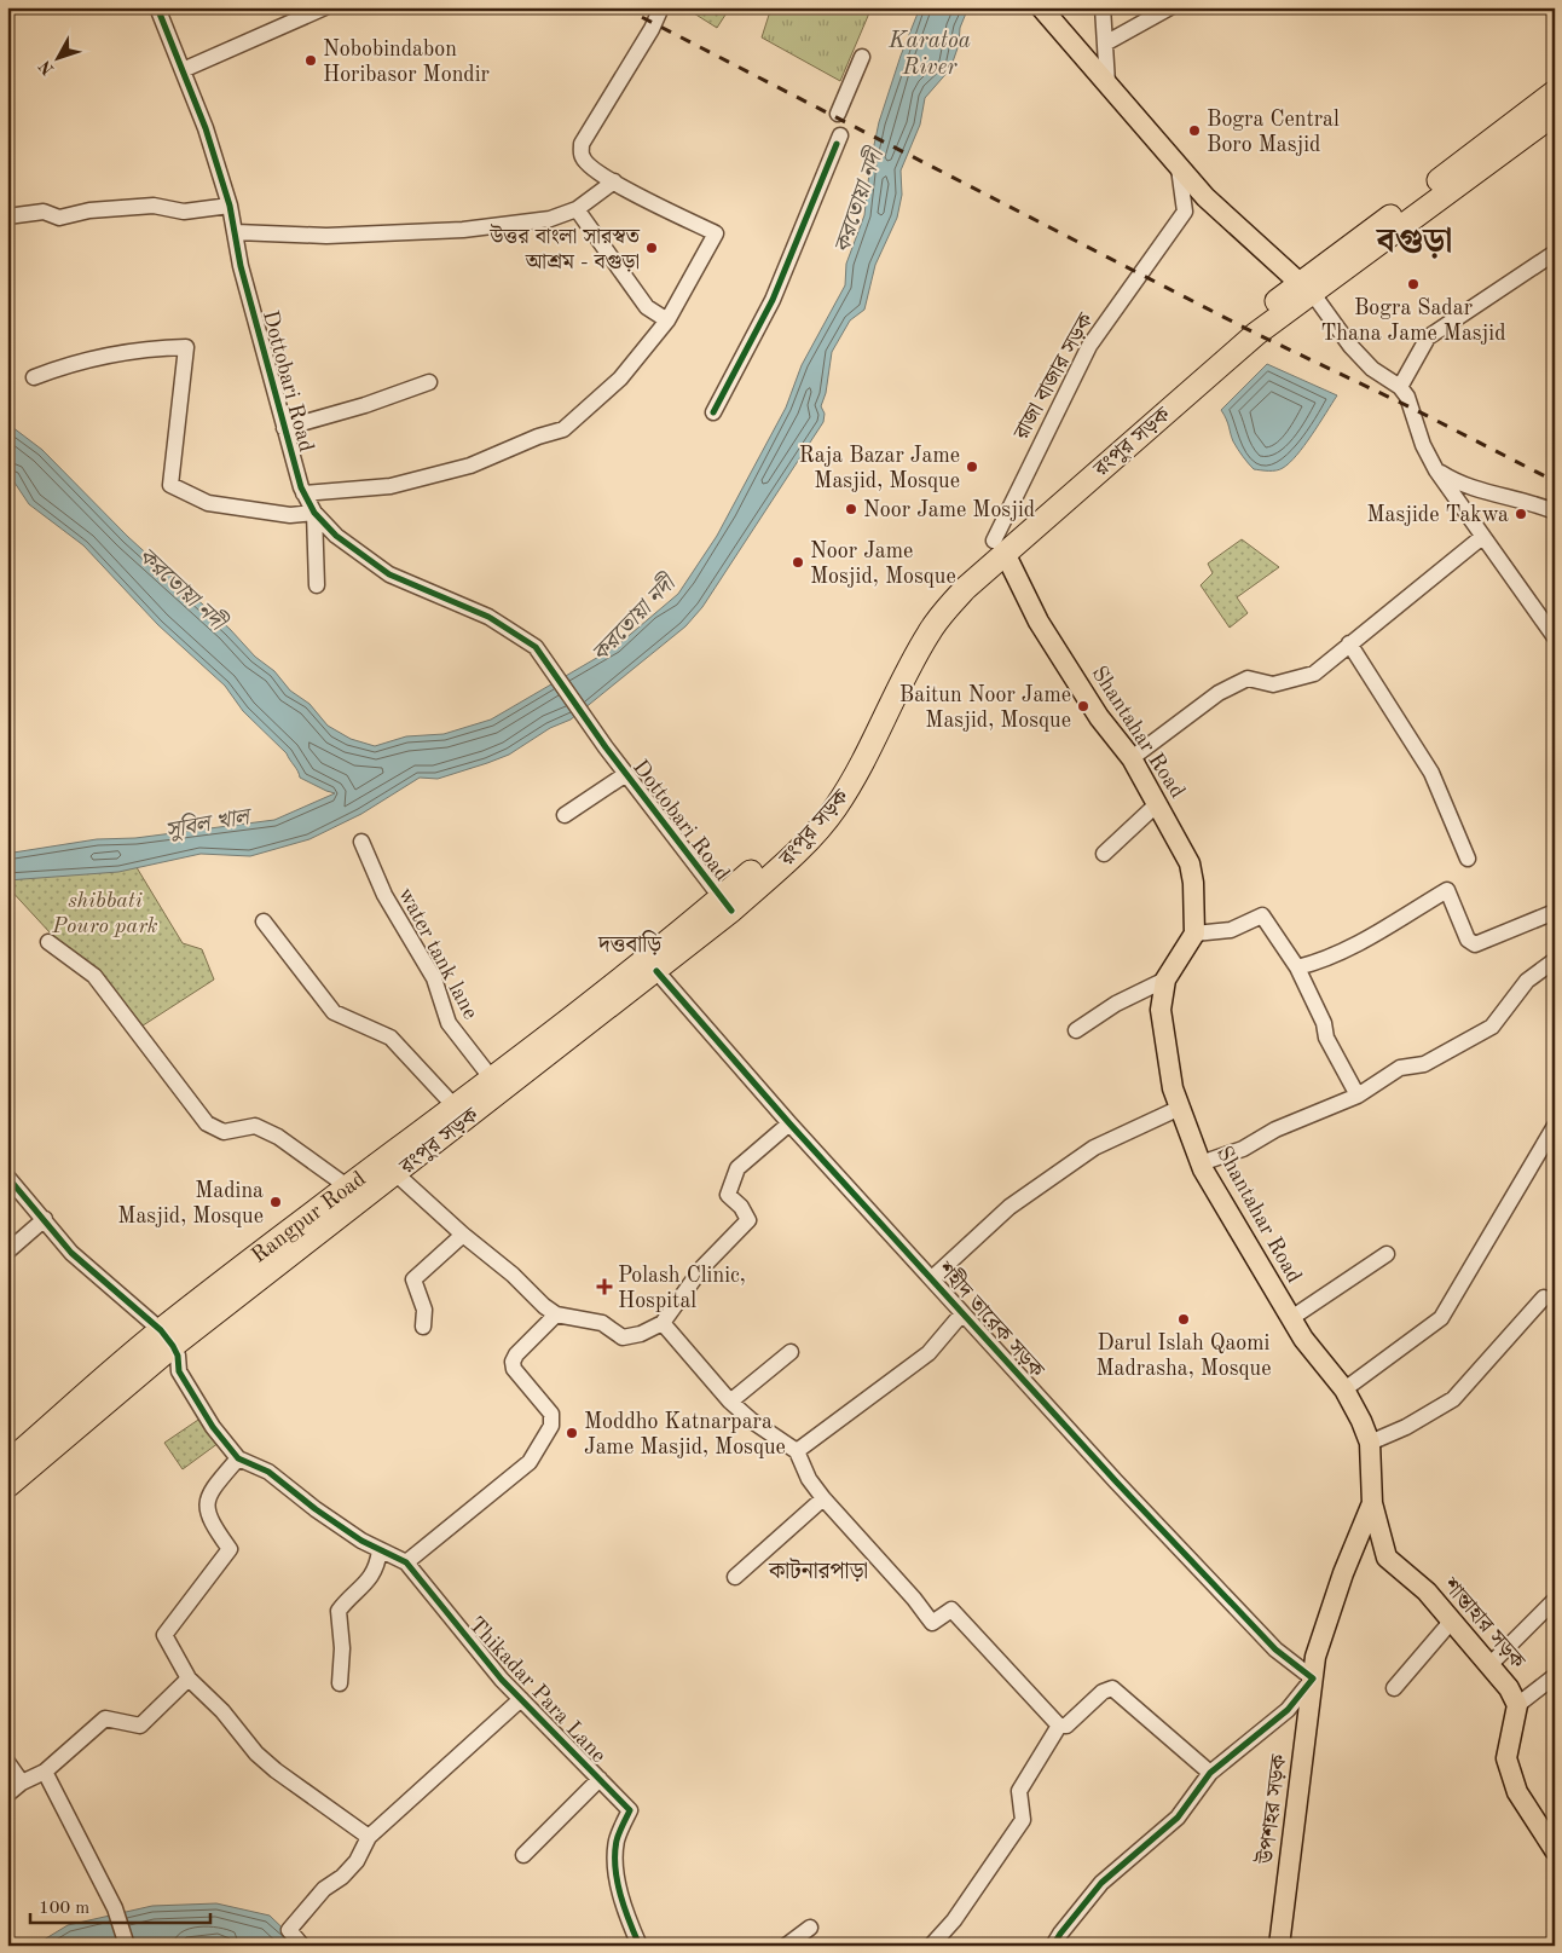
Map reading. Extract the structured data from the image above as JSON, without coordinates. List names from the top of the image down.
{
  "streets": {
    "highway": ["রংপুর সড়ক", "Rangpur Road"],
    "main road": ["Shantahar Road", "শান্তাহার সড়ক", "উপশহর সড়ক"],
    "street": [
      "রাজা বাজার সড়ক",
      "Dottobari Road",
      "water tank lane",
      "শহীদ তারেক সড়ক",
      "Thikadar Para Lane"
    ]
  },
  "crossings": [
    ["রাজা বাজার সড়ক", "রংপুর সড়ক"],
    ["রাজা বাজার সড়ক", "Shantahar Road"],
    ["Dottobari Road", "রংপুর সড়ক"],
    ["রংপুর সড়ক", "Shantahar Road"],
    ["রংপুর সড়ক", "Rangpur Road"],
    ["রংপুর সড়ক", "শহীদ তারেক সড়ক"],
    ["রংপুর সড়ক", "Thikadar Para Lane"],
    ["Shantahar Road", "উপশহর সড়ক"],
    ["water tank lane", "Rangpur Road"],
    ["Rangpur Road", "শহীদ তারেক সড়ক"],
    ["Rangpur Road", "Thikadar Para Lane"],
    ["শহীদ তারেক সড়ক", "উপশহর সড়ক"]
  ],
  "districts": ["বগুড়া", "দত্তবাড়ি", "কাটনারপাড়া"],
  "water": ["Karatoa River", "করতোয়া নদী", "সুবিল খাল"],
  "parks": ["shibbati Pouro park"],
  "places": {
    "other": [
      "Nobobindabon Horibasor Mondir",
      "Bogra Central Boro Masjid",
      "উত্তর বাংলা সারস্বত আশ্রম - বগুড়া",
      "Bogra Sadar Thana Jame Masjid",
      "Raja Bazar Jame Masjid, Mosque",
      "Noor Jame Mosjid",
      "Masjide Takwa",
      "Noor Jame Mosjid, Mosque",
      "Baitun Noor Jame Masjid, Mosque",
      "Madina Masjid, Mosque",
      "Darul Islah Qaomi Madrasha, Mosque",
      "Moddho Katnarpara Jame Masjid, Mosque"
    ],
    "health": ["Polash Clinic, Hospital"]
  },
  "scale_bar": "100 m",
  "north": "bottom left"
}
